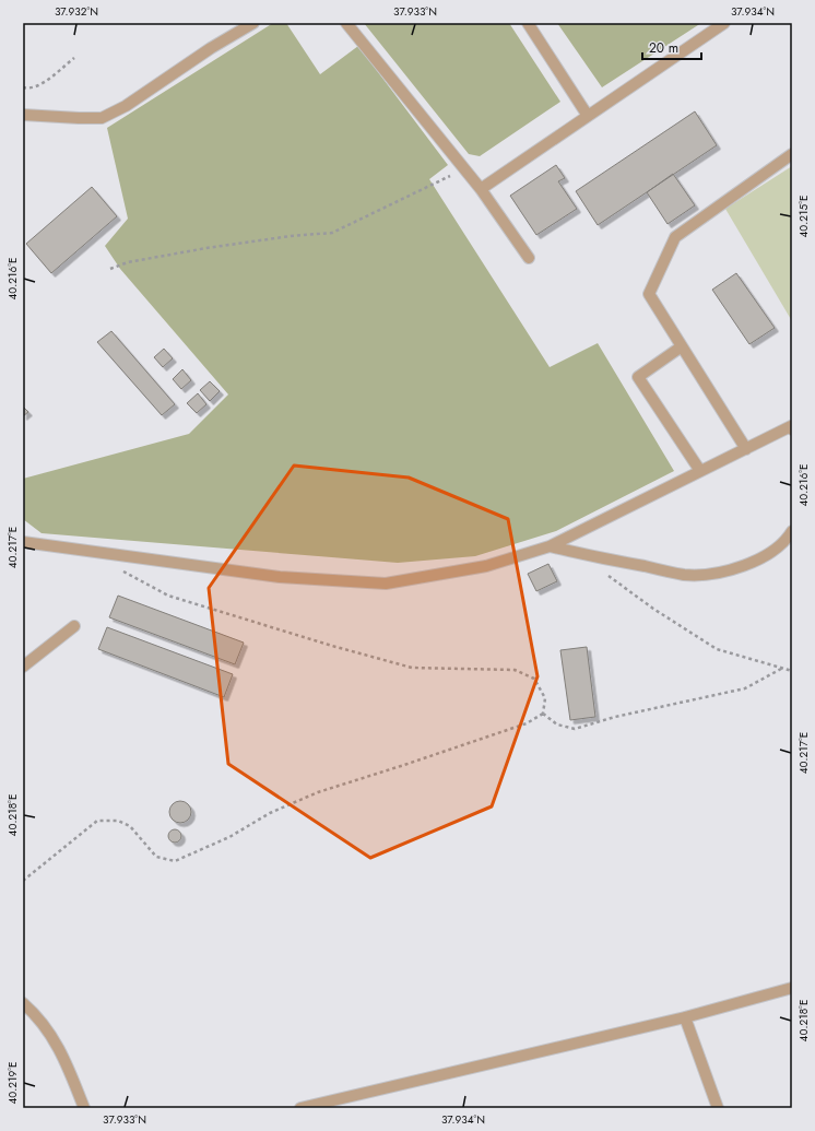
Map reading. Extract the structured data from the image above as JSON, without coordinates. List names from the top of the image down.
{
  "scale_bar": "20 m",
  "coordinates": [
    "37.932°N",
    "37.933°N",
    "37.934°N",
    "40.215°E",
    "40.216°E",
    "40.217°E",
    "40.218°E",
    "40.219°E"
  ]
}
